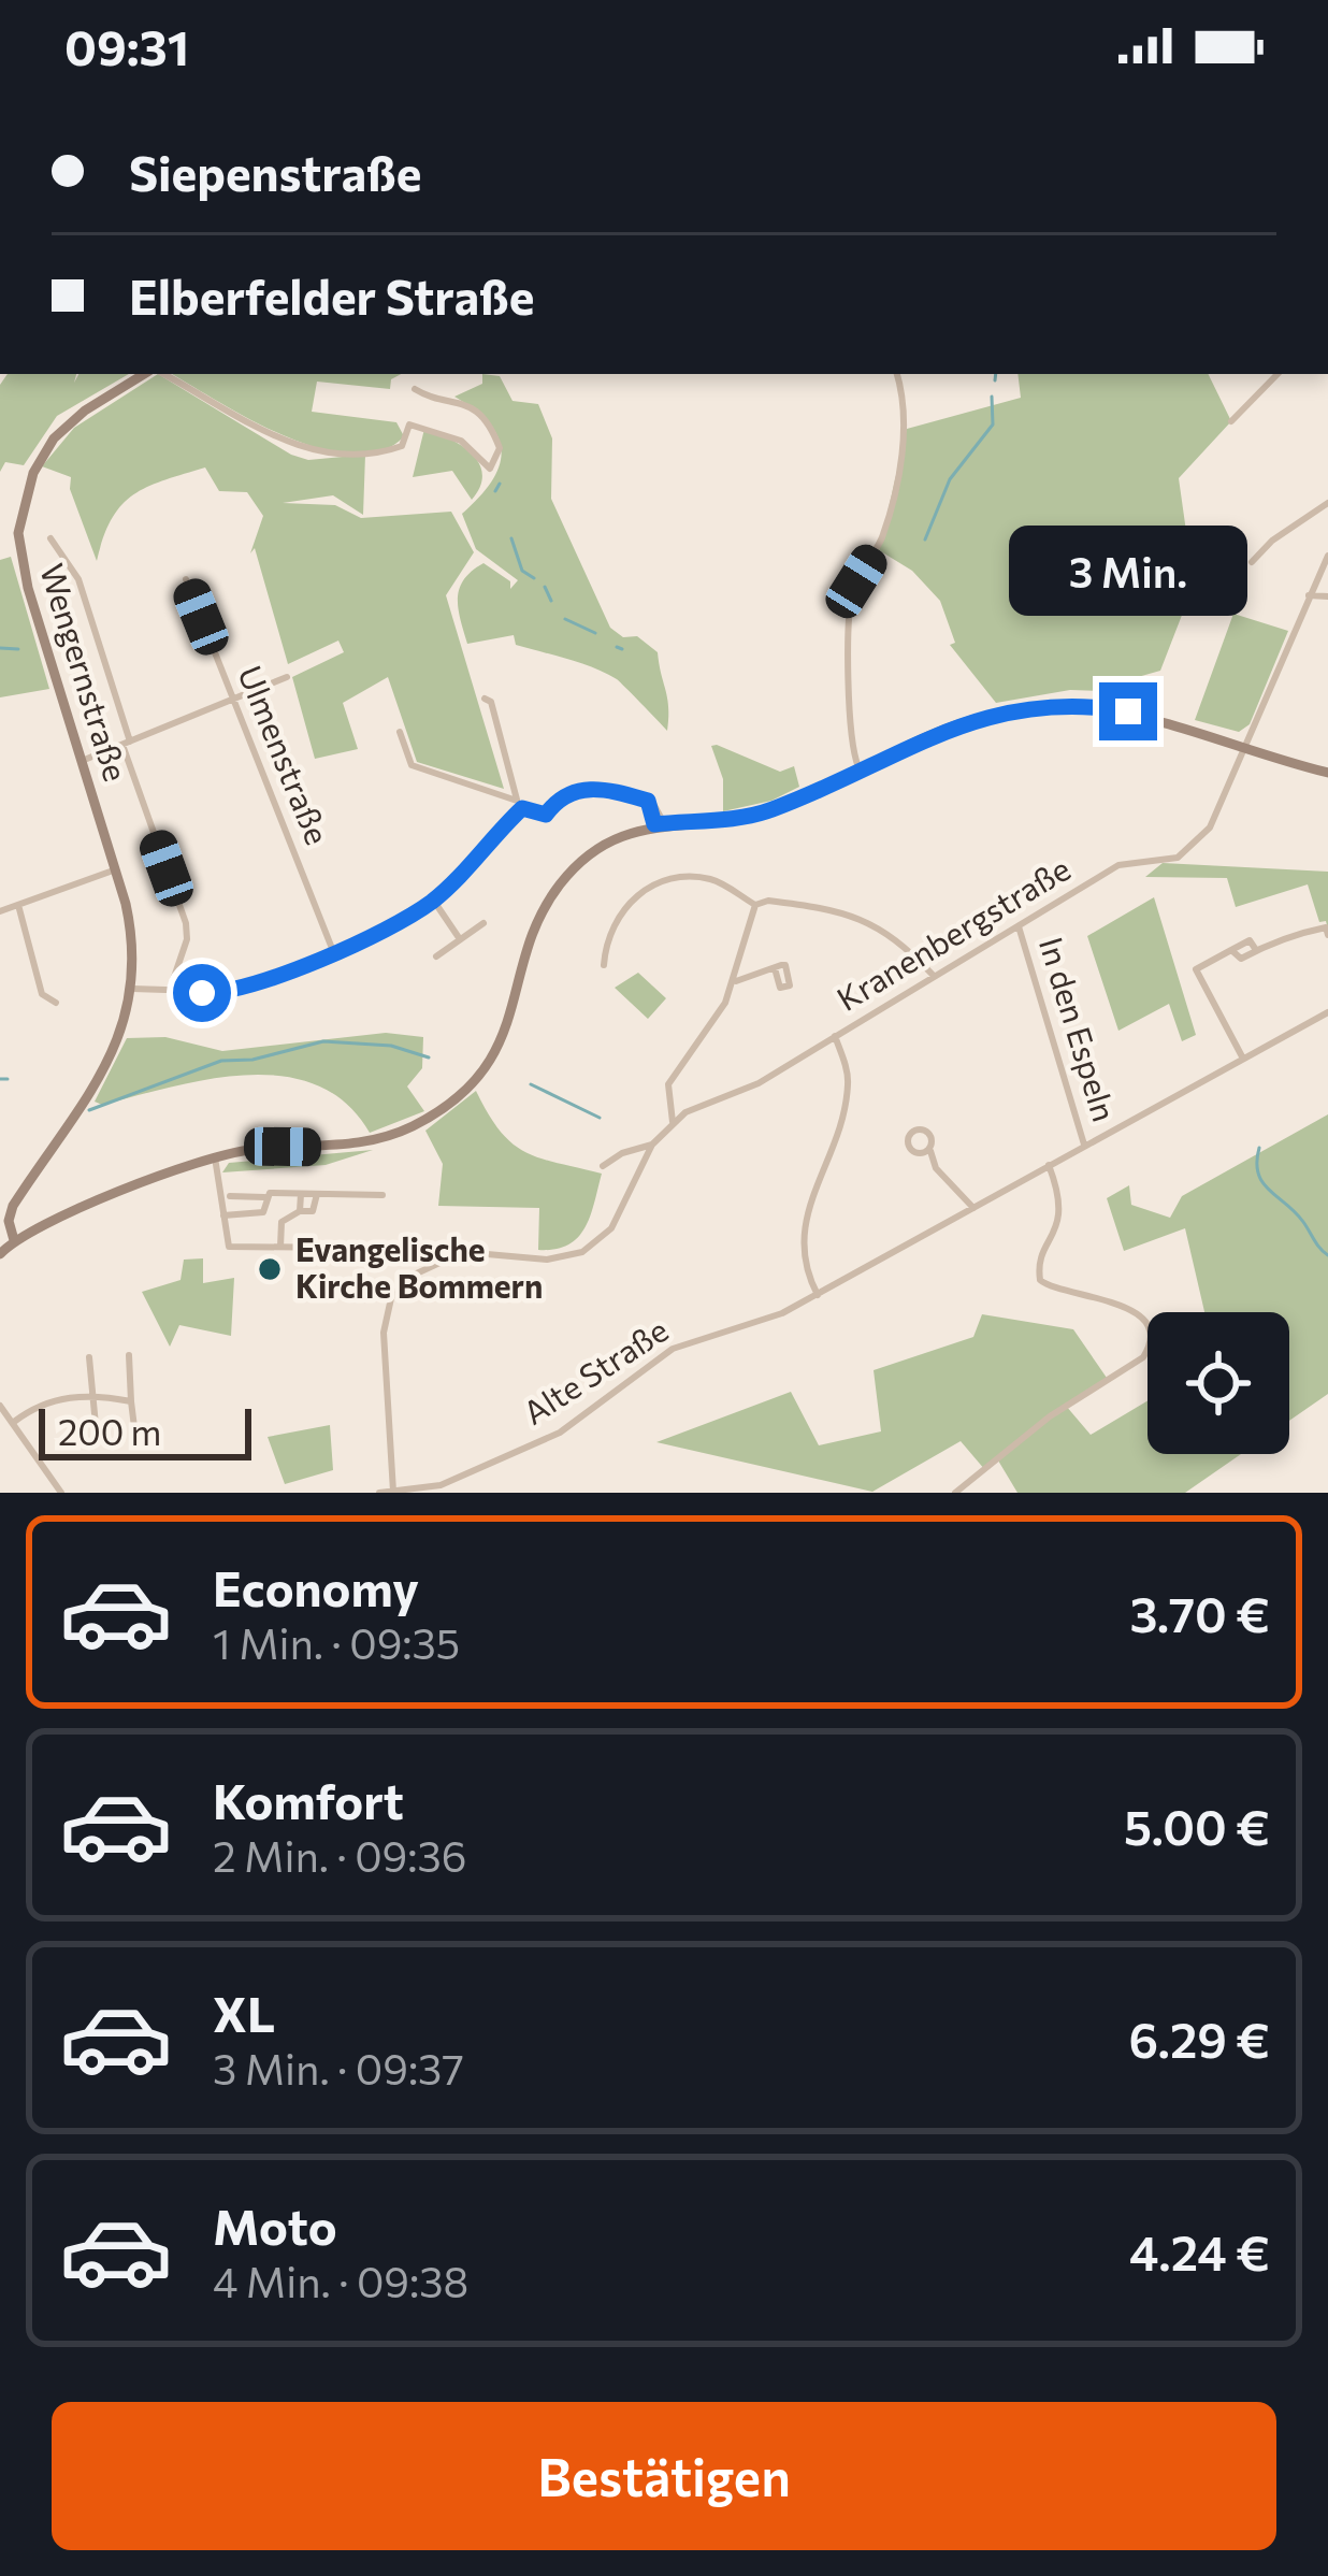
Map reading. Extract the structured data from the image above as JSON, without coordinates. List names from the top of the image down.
{
  "streets": {
    "main road": ["Wengernstraße"],
    "street": [
      "Ulmenstraße",
      "Kranenbergstraße",
      "In den Espeln",
      "Alte Straße"
    ]
  },
  "crossings": [
    ["Kranenbergstraße", "In den Espeln"],
    ["Kranenbergstraße", "Alte Straße"],
    ["In den Espeln", "Alte Straße"]
  ],
  "places": ["Evangelische Kirche Bommern"],
  "scale_bar": "200 m",
  "page": {
    "status": "09:31",
    "banner": ["Siepenstraße", "Elberfelder Straße"],
    "bubble": "3 Min.",
    "scale": "200 m",
    "list": [
      {
        "name": "Economy",
        "note": "1 Min. · 09:35",
        "value": "3.70 €"
      },
      {
        "name": "Komfort",
        "note": "2 Min. · 09:36",
        "value": "5.00 €"
      },
      {
        "name": "XL",
        "note": "3 Min. · 09:37",
        "value": "6.29 €"
      },
      {
        "name": "Moto",
        "note": "4 Min. · 09:38",
        "value": "4.24 €"
      }
    ],
    "buttons": "Bestätigen"
  }
}
